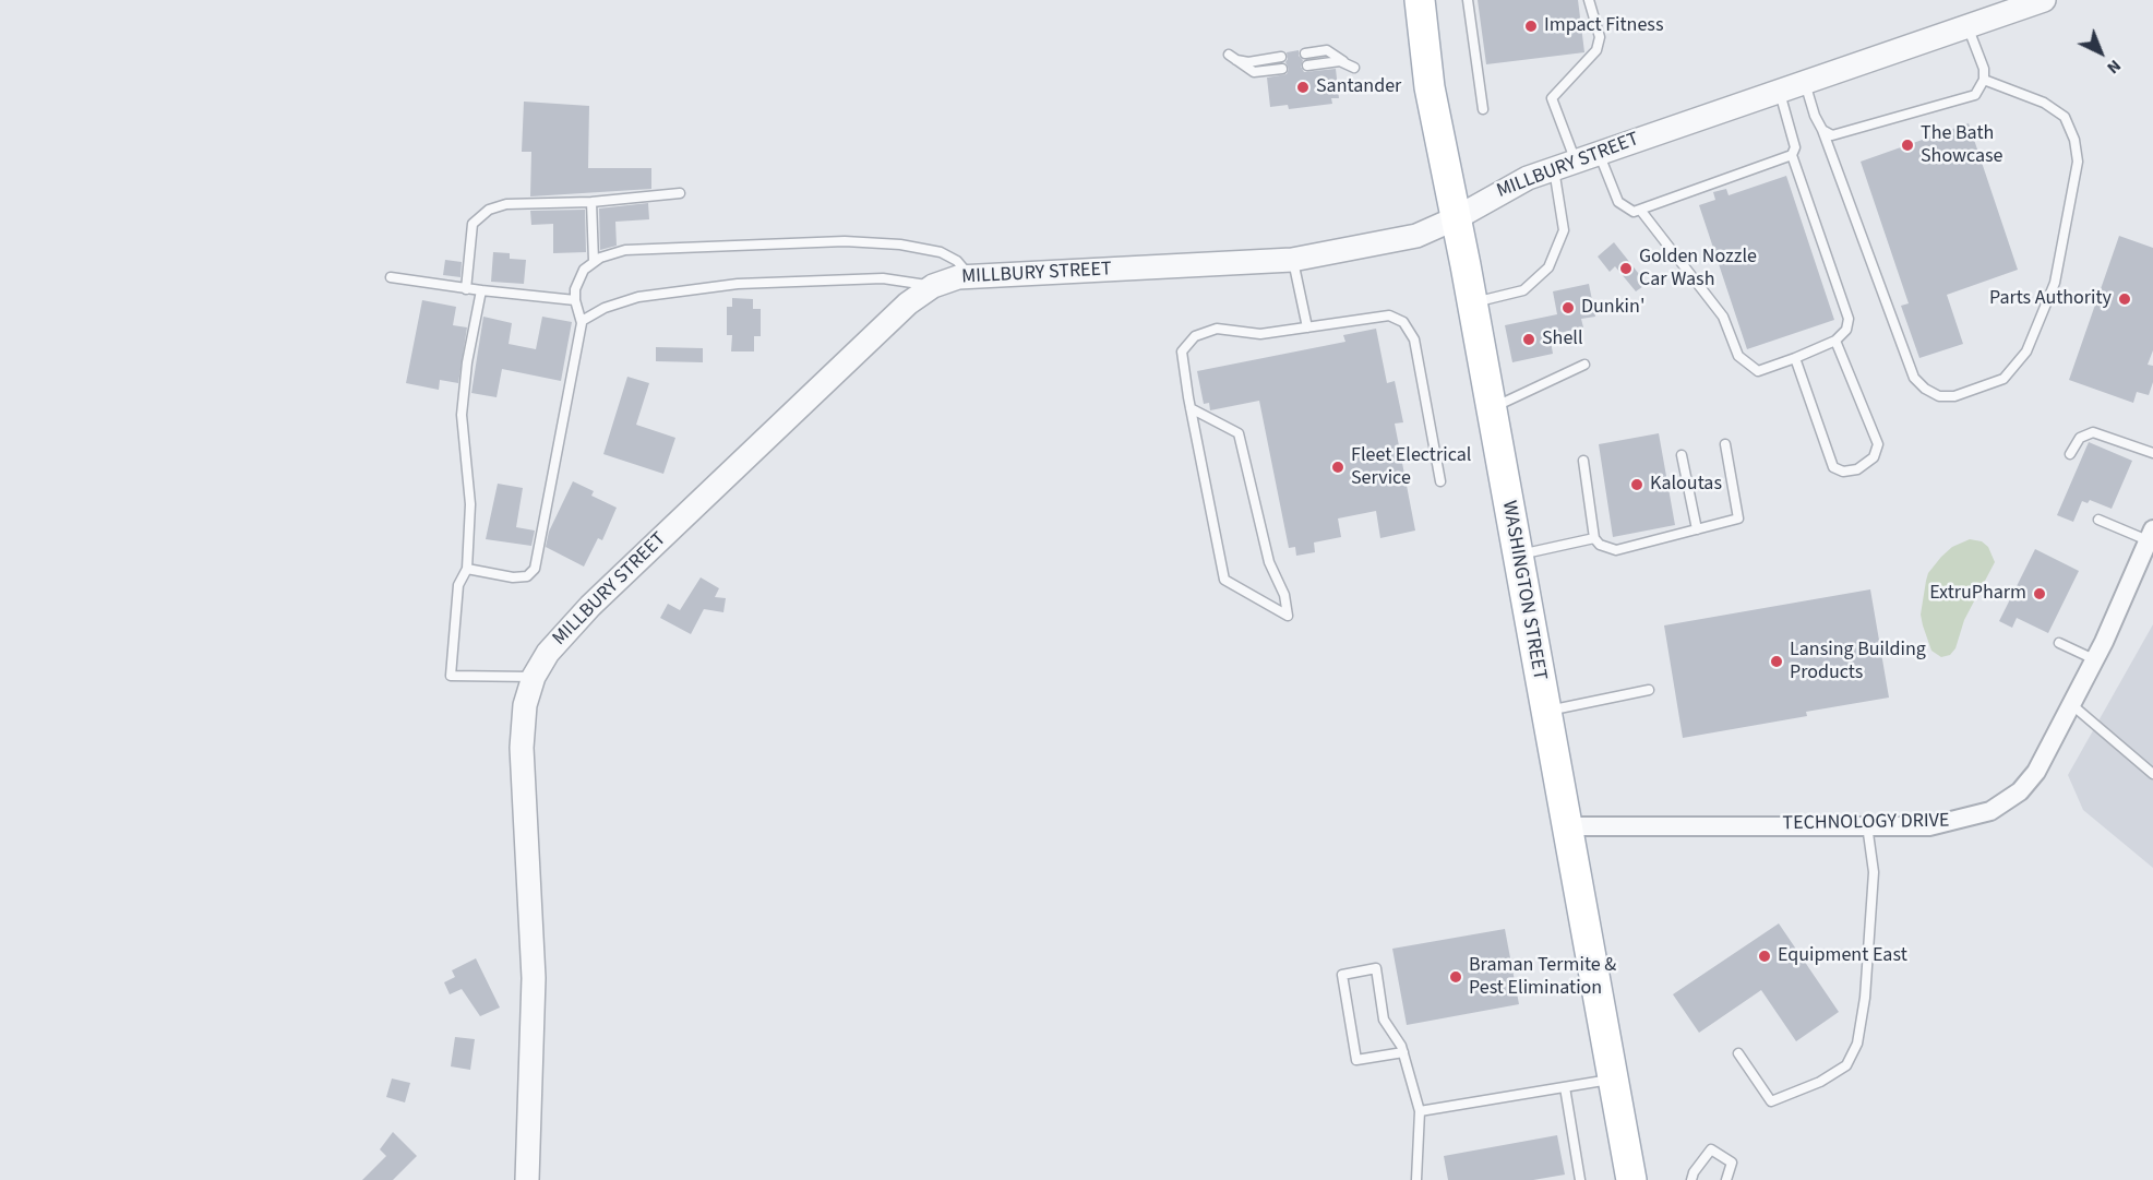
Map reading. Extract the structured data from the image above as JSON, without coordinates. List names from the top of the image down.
{
  "streets": {
    "main road": ["WASHINGTON STREET"],
    "street": ["MILLBURY STREET", "TECHNOLOGY DRIVE"]
  },
  "crossings": [
    ["MILLBURY STREET", "WASHINGTON STREET"],
    ["WASHINGTON STREET", "TECHNOLOGY DRIVE"]
  ],
  "places": [
    "Impact Fitness",
    "Santander",
    "The Bath Showcase",
    "Golden Nozzle Car Wash",
    "Parts Authority",
    "Dunkin'",
    "Shell",
    "Fleet Electrical Service",
    "Kaloutas",
    "ExtruPharm",
    "Lansing Building Products",
    "Equipment East",
    "Braman Termite & Pest Elimination"
  ],
  "north": "bottom right"
}
